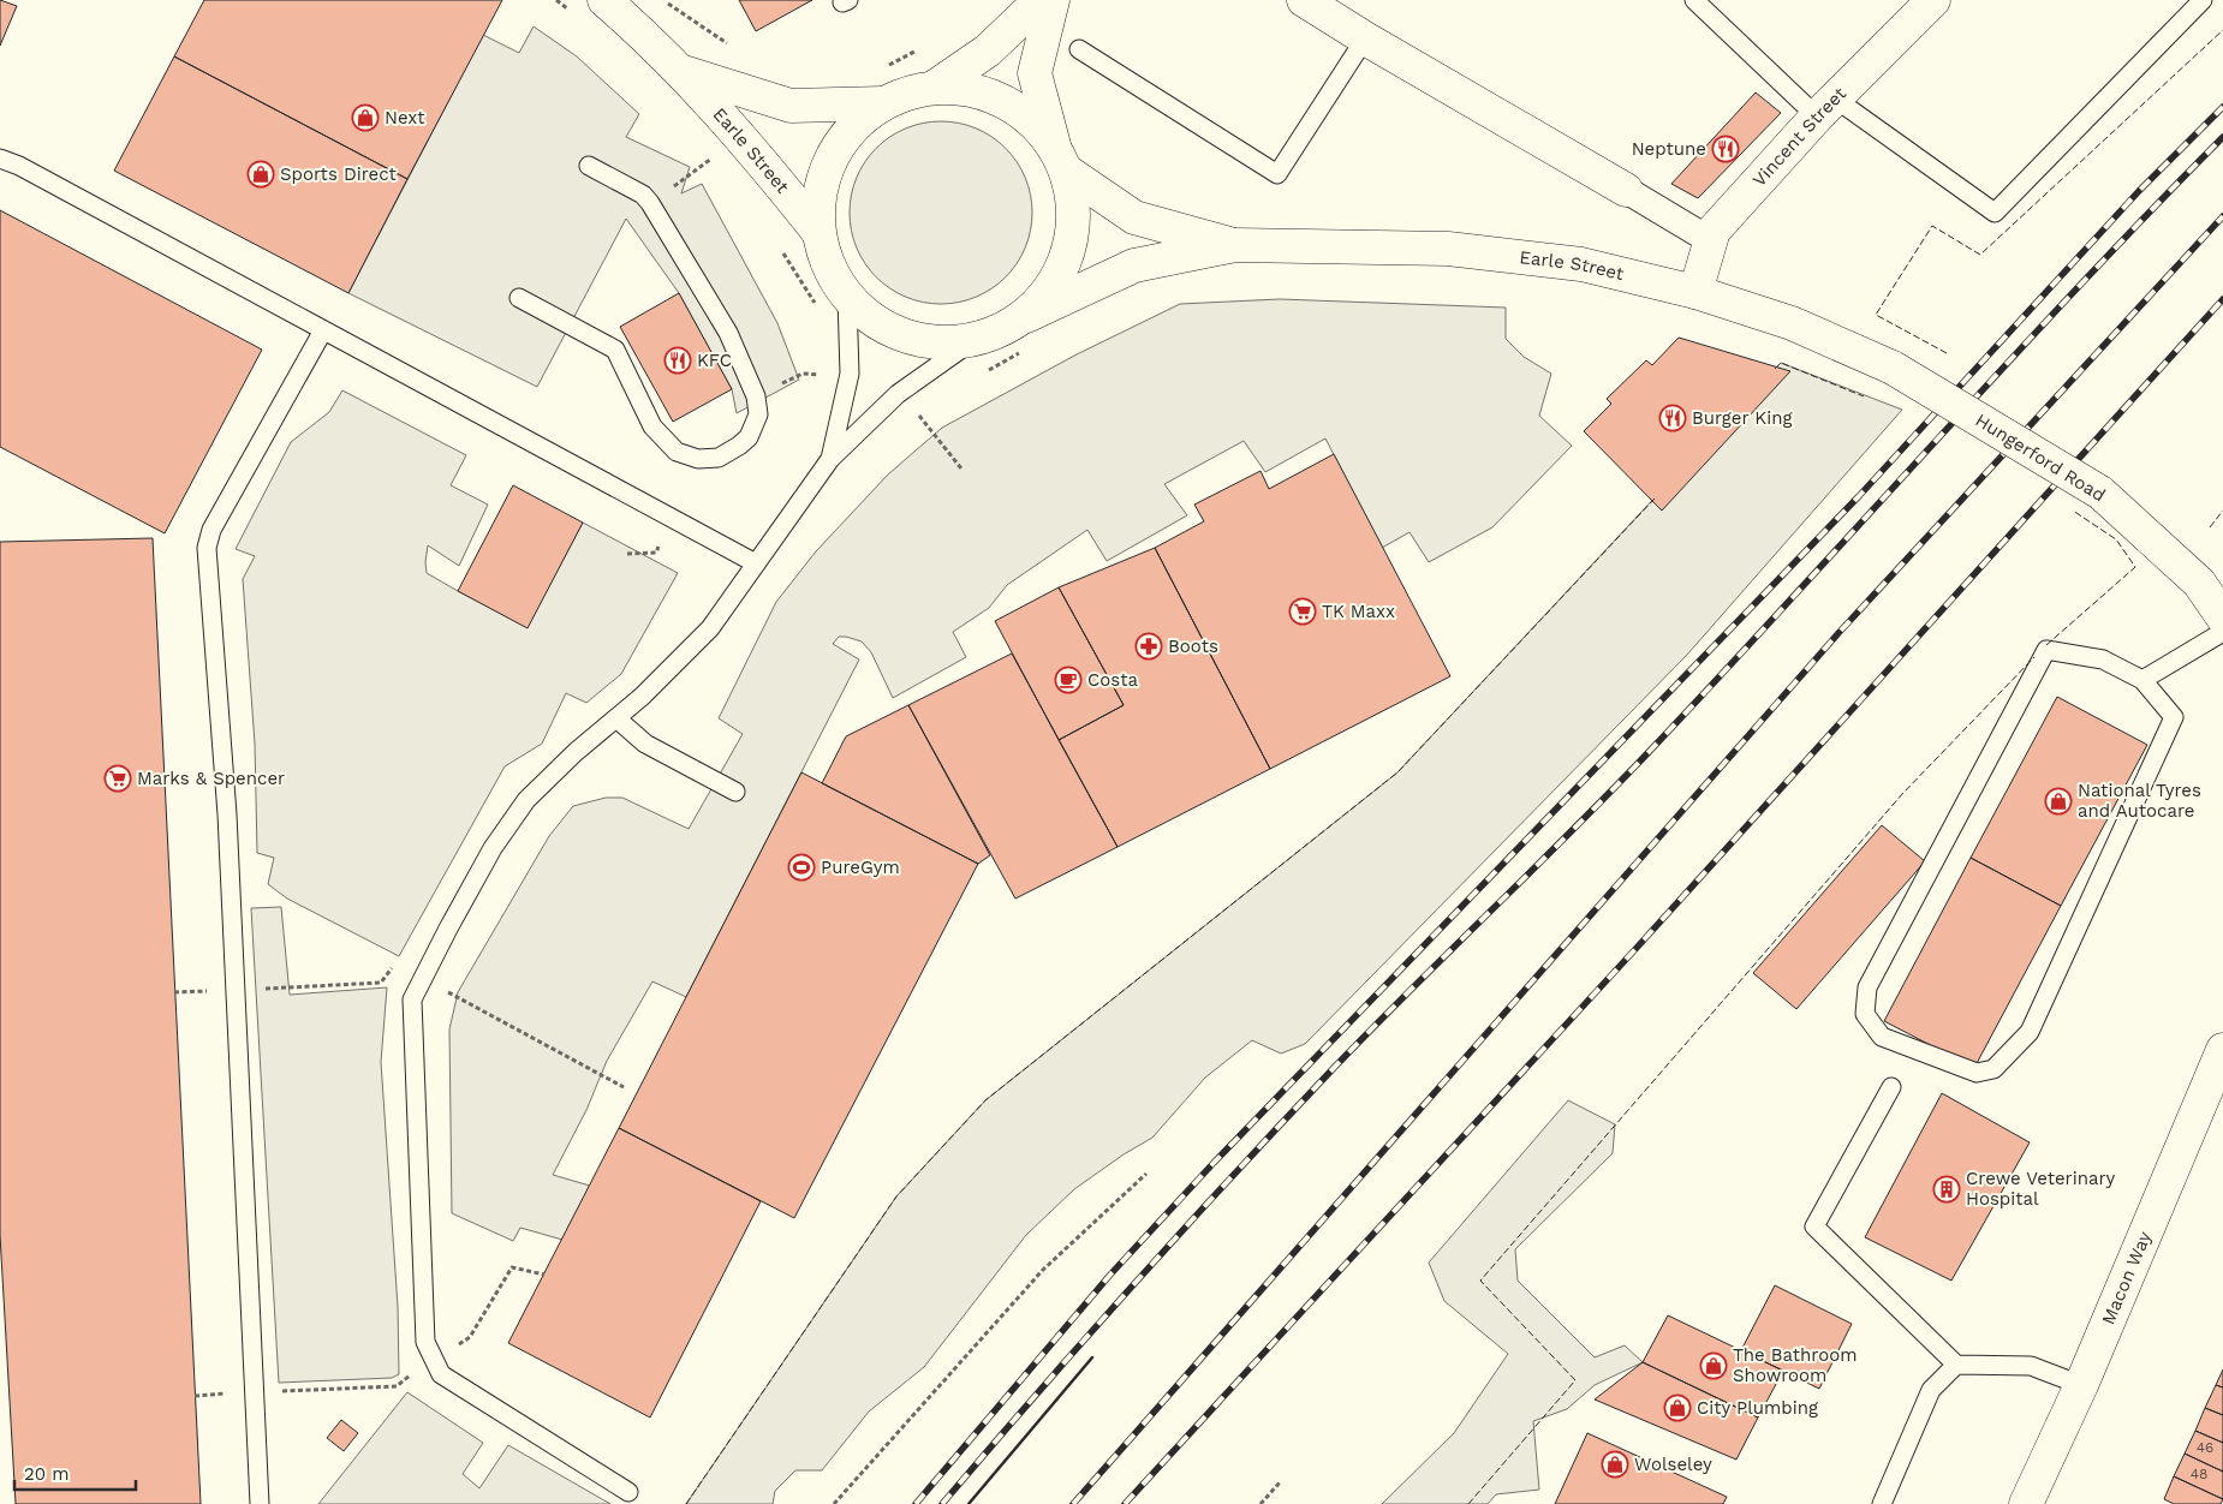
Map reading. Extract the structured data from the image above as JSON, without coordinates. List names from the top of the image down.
{
  "streets": {
    "main road": [
      "Vincent Street",
      "Earle Street",
      "Hungerford Road",
      "Macon Way"
    ]
  },
  "crossings": [
    ["Vincent Street", "Earle Street"],
    ["Earle Street", "Hungerford Road"]
  ],
  "places": {
    "shop": [
      "Next",
      "Sports Direct",
      "National Tyres and Autocare",
      "The Bathroom Showroom",
      "City Plumbing",
      "Wolseley"
    ],
    "restaurant": ["Neptune", "KFC", "Burger King"],
    "supermarket": ["TK Maxx", "Marks & Spencer"],
    "pharmacy": ["Boots"],
    "cafe": ["Costa"],
    "sports": ["PureGym"],
    "building": ["Crewe Veterinary Hospital"]
  },
  "house_numbers": ["46", "48"],
  "scale_bar": "20 m"
}
